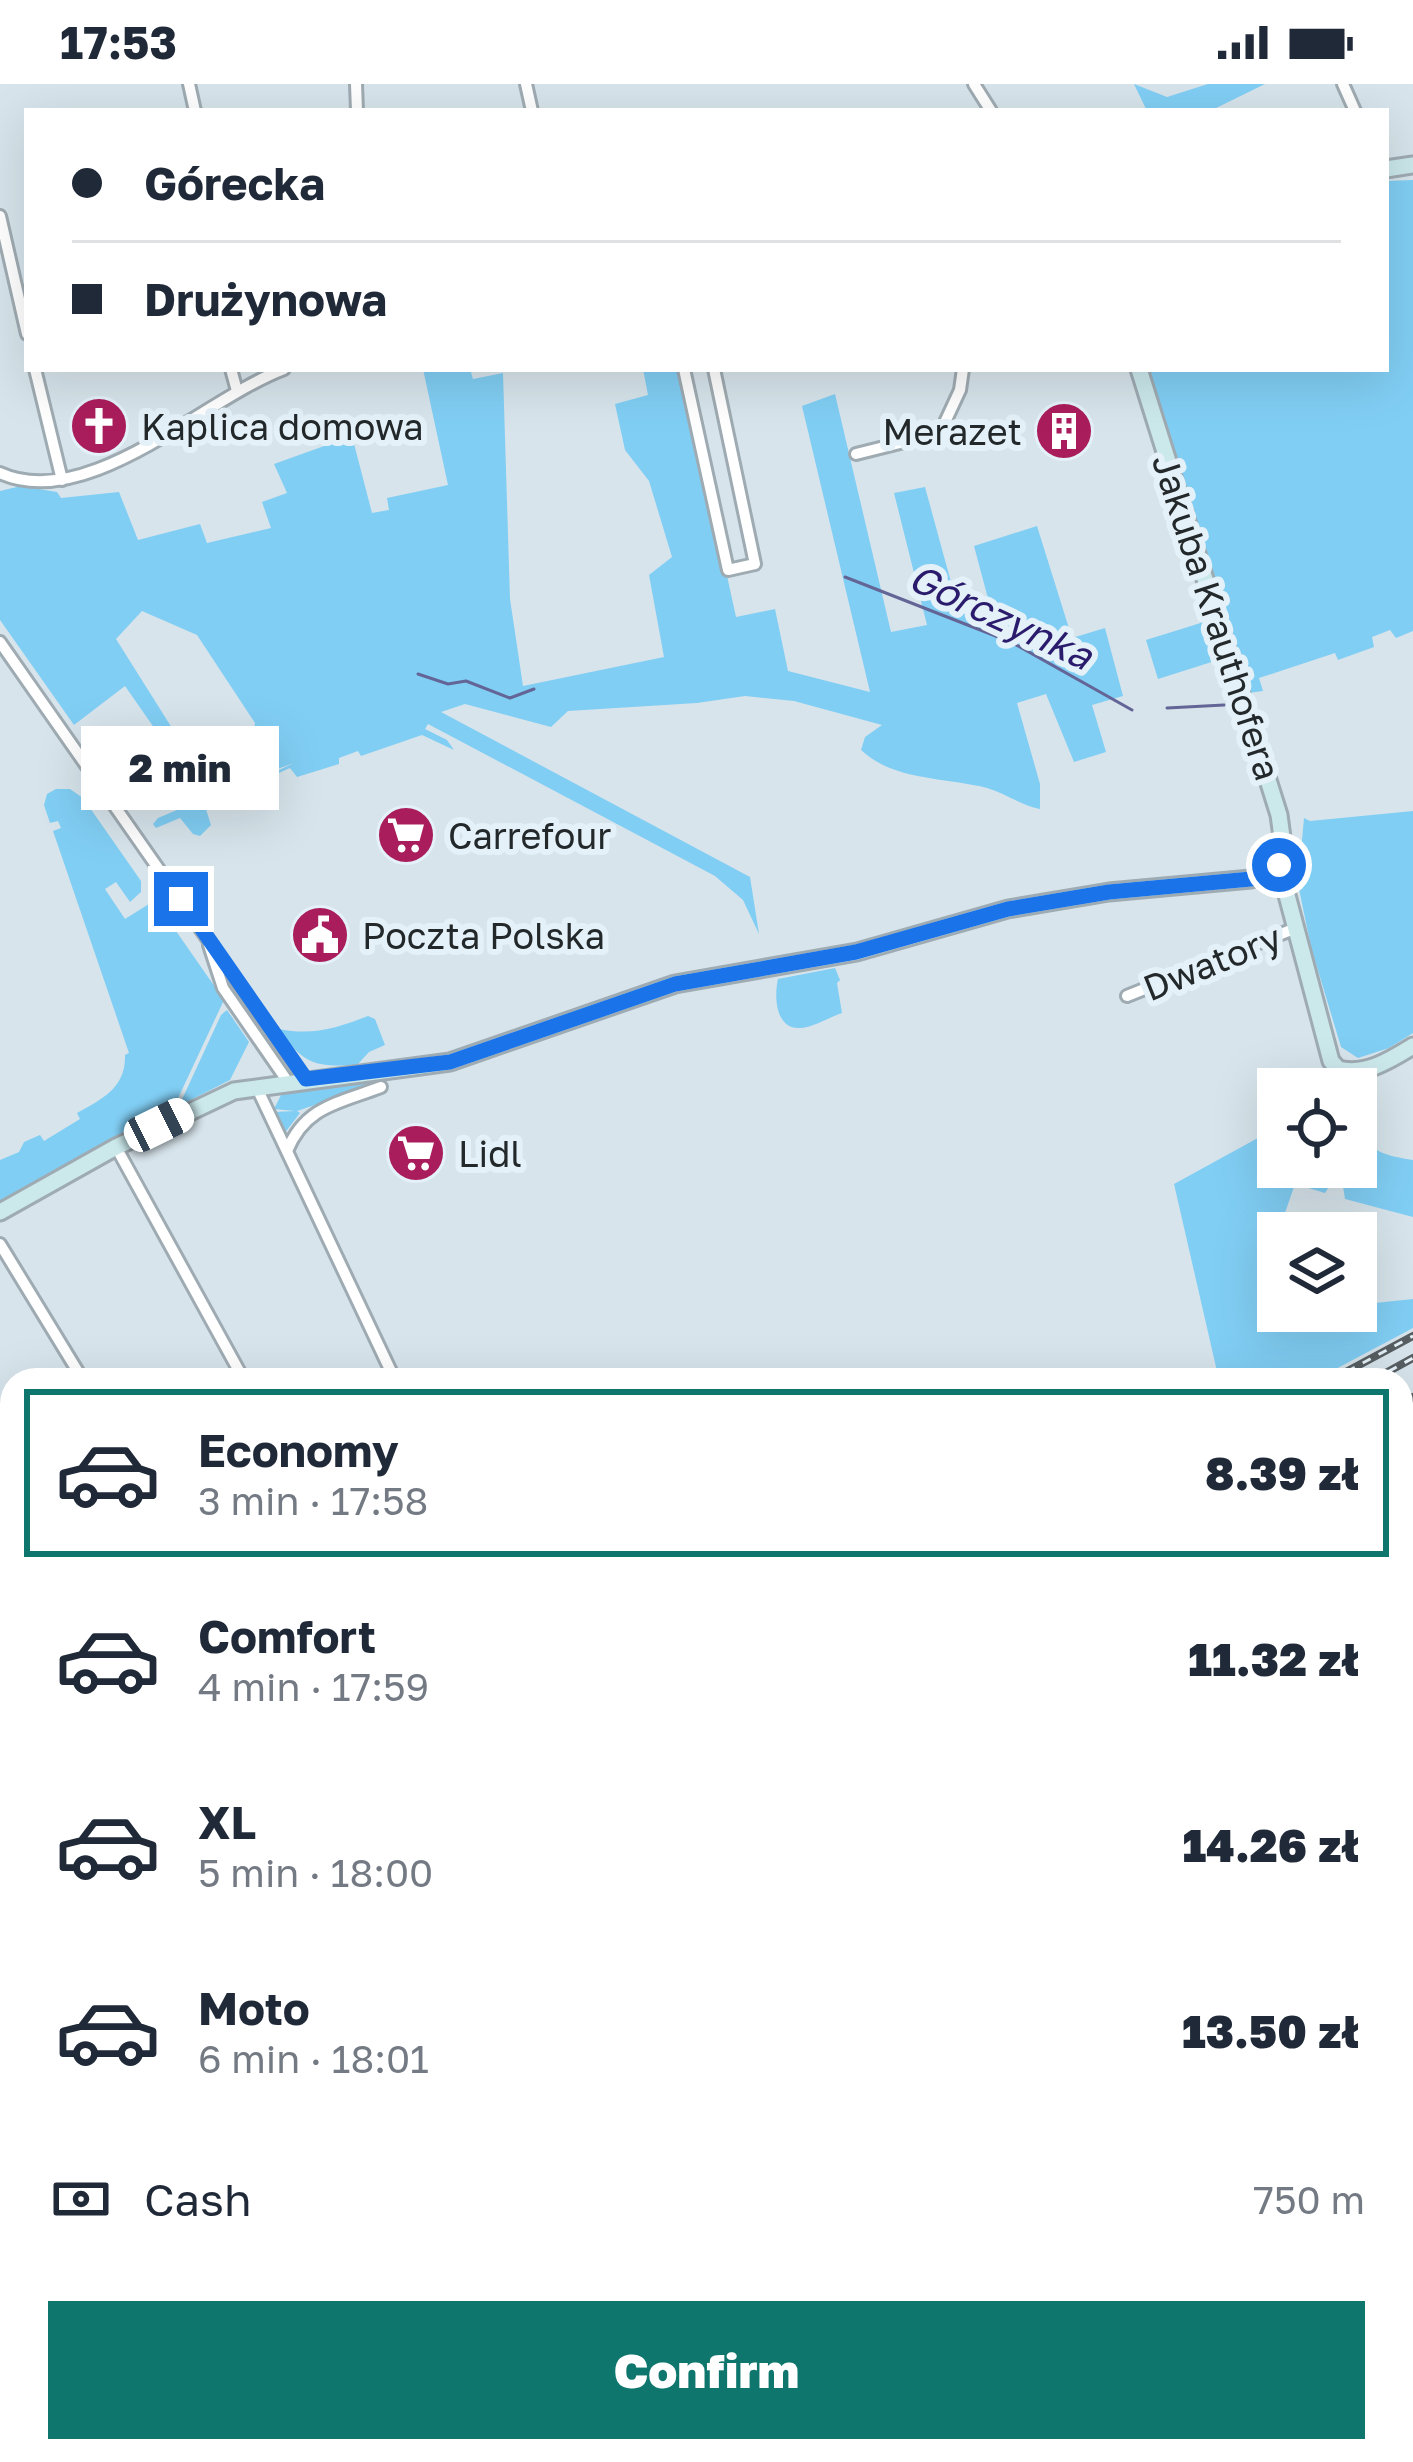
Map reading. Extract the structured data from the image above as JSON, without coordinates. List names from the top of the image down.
{
  "streets": {
    "street": ["Jakuba Krauthofera", "Dwatory"]
  },
  "crossings": [
    ["Jakuba Krauthofera", "Dwatory"]
  ],
  "water": ["Górczynka"],
  "places": {
    "church": ["Kaplica domowa"],
    "building": ["Merazet"],
    "supermarket": ["Carrefour", "Lidl"],
    "public building": ["Poczta Polska"]
  },
  "page": {
    "status": "17:53",
    "banner": ["Górecka", "Drużynowa"],
    "bubble": "2 min",
    "list": [
      {
        "name": "Economy",
        "note": "3 min · 17:58",
        "value": "8.39 zł"
      },
      {
        "name": "Comfort",
        "note": "4 min · 17:59",
        "value": "11.32 zł"
      },
      {
        "name": "XL",
        "note": "5 min · 18:00",
        "value": "14.26 zł"
      },
      {
        "name": "Moto",
        "note": "6 min · 18:01",
        "value": "13.50 zł"
      }
    ],
    "pay": ["Cash", "750 m"],
    "buttons": "Confirm"
  }
}
